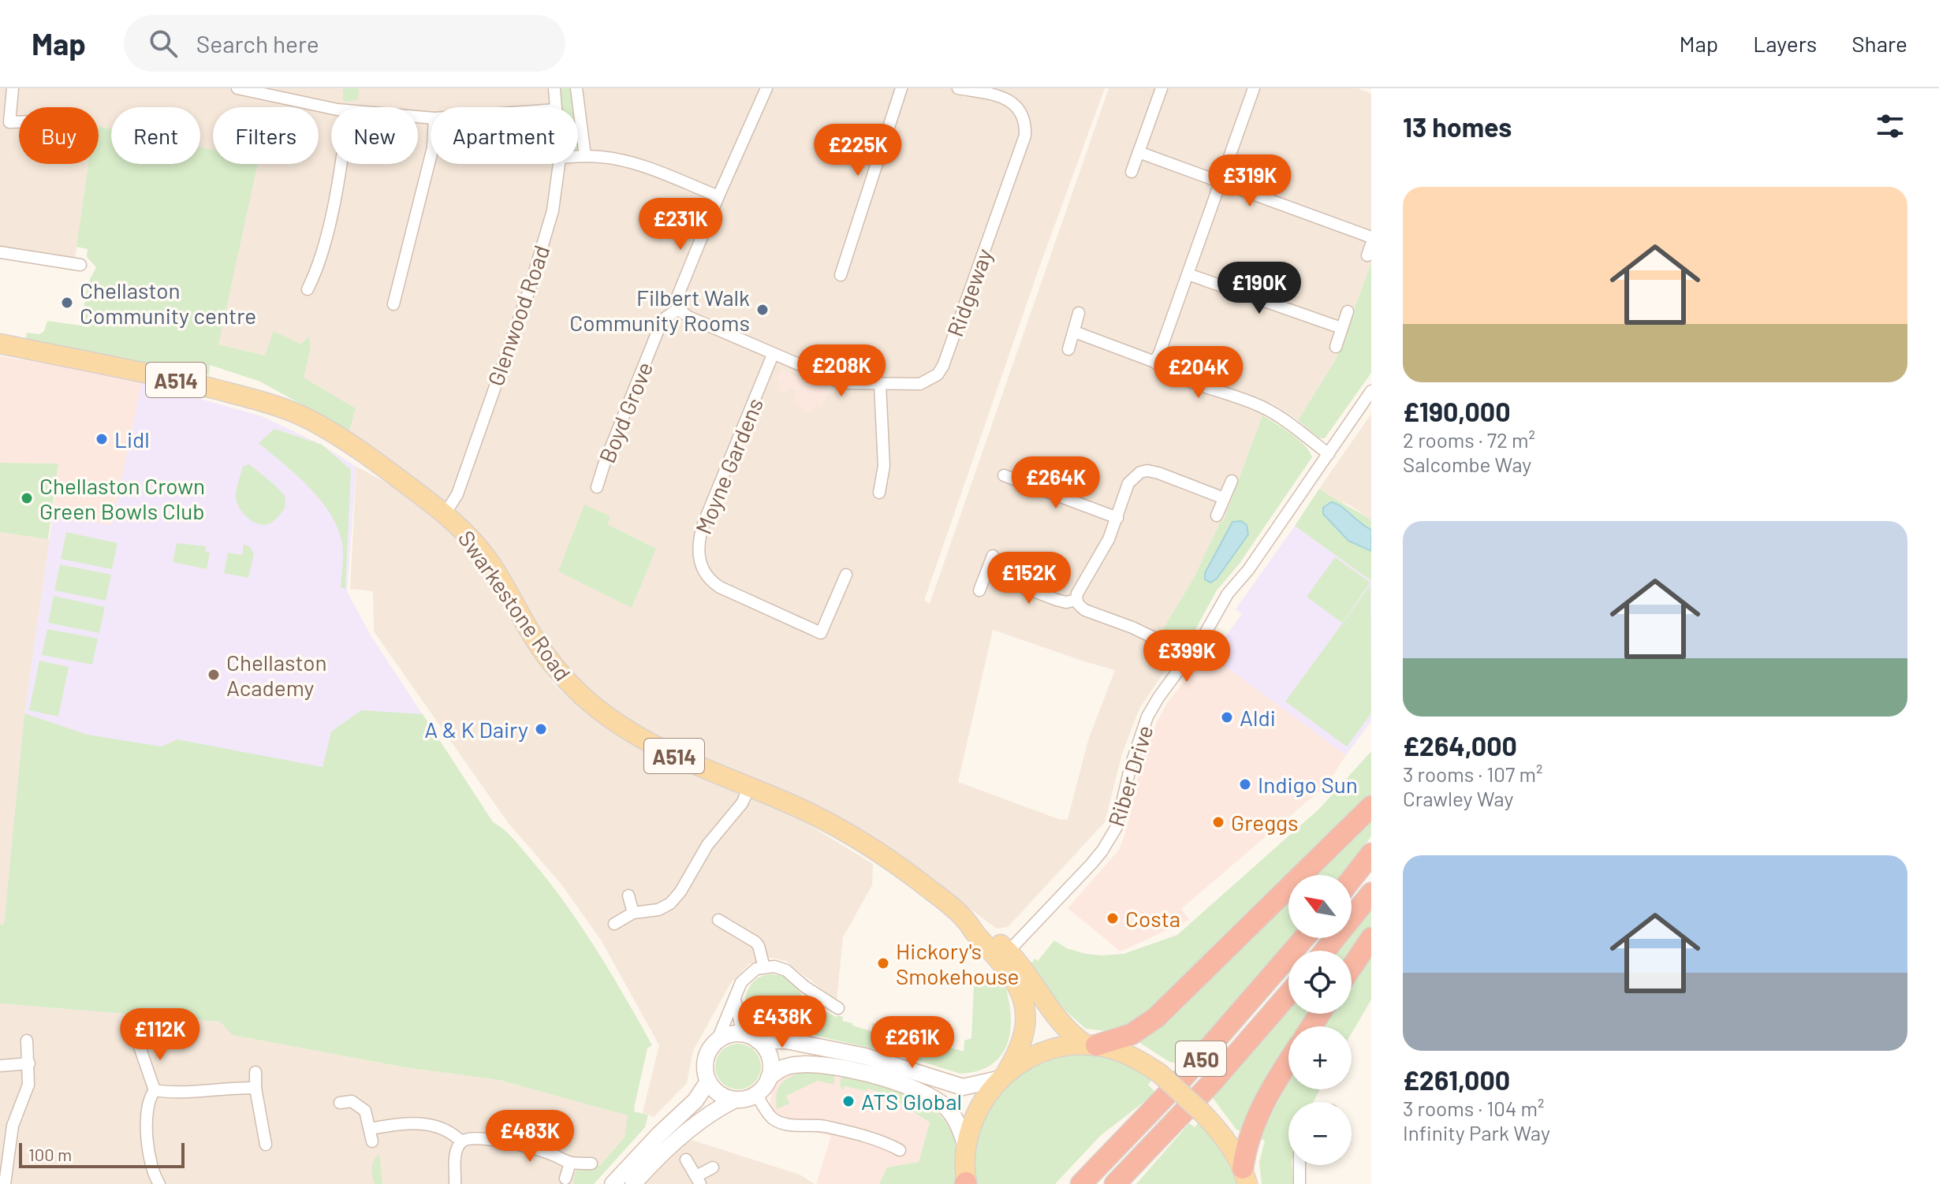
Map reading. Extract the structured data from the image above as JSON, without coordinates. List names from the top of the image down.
{
  "streets": {
    "highway": ["A50"],
    "main road": ["A514", "Swarkestone Road"],
    "street": [
      "Ridgeway",
      "Glenwood Road",
      "Boyd Grove",
      "Moyne Gardens",
      "Riber Drive"
    ]
  },
  "crossings": [
    ["Ridgeway", "Boyd Grove"],
    ["Ridgeway", "Moyne Gardens"],
    ["Glenwood Road", "Swarkestone Road"],
    ["Swarkestone Road", "Riber Drive"]
  ],
  "places": [
    "Chellaston Community centre",
    "Filbert Walk Community Rooms",
    "Lidl",
    "Chellaston Crown Green Bowls Club",
    "Chellaston Academy",
    "Aldi",
    "A & K Dairy",
    "Indigo Sun",
    "Greggs",
    "Costa",
    "Hickory's Smokehouse",
    "ATS Global"
  ],
  "scale_bar": "100 m",
  "north": "top left",
  "page": {
    "header": "Map",
    "search": "Search here",
    "nav": ["Map", "Layers", "Share"],
    "heading": "13 homes",
    "chip": [
      "Buy",
      "Rent",
      "Filters",
      "New",
      "Apartment"
    ],
    "price": [
      "£225K",
      "£319K",
      "£231K",
      "£190K",
      "£208K",
      "£204K",
      "£264K",
      "£152K",
      "£399K",
      "£438K",
      "£112K",
      "£261K",
      "£483K"
    ],
    "list": [
      {
        "name": "£190,000",
        "note": "2 rooms · 72 m² · Salcombe Way"
      },
      {
        "name": "£264,000",
        "note": "3 rooms · 107 m² · Crawley Way"
      },
      {
        "name": "£261,000",
        "note": "3 rooms · 104 m² · Infinity Park Way"
      }
    ],
    "map_buttons": ["+", "−"],
    "scale": "100 m"
  }
}
